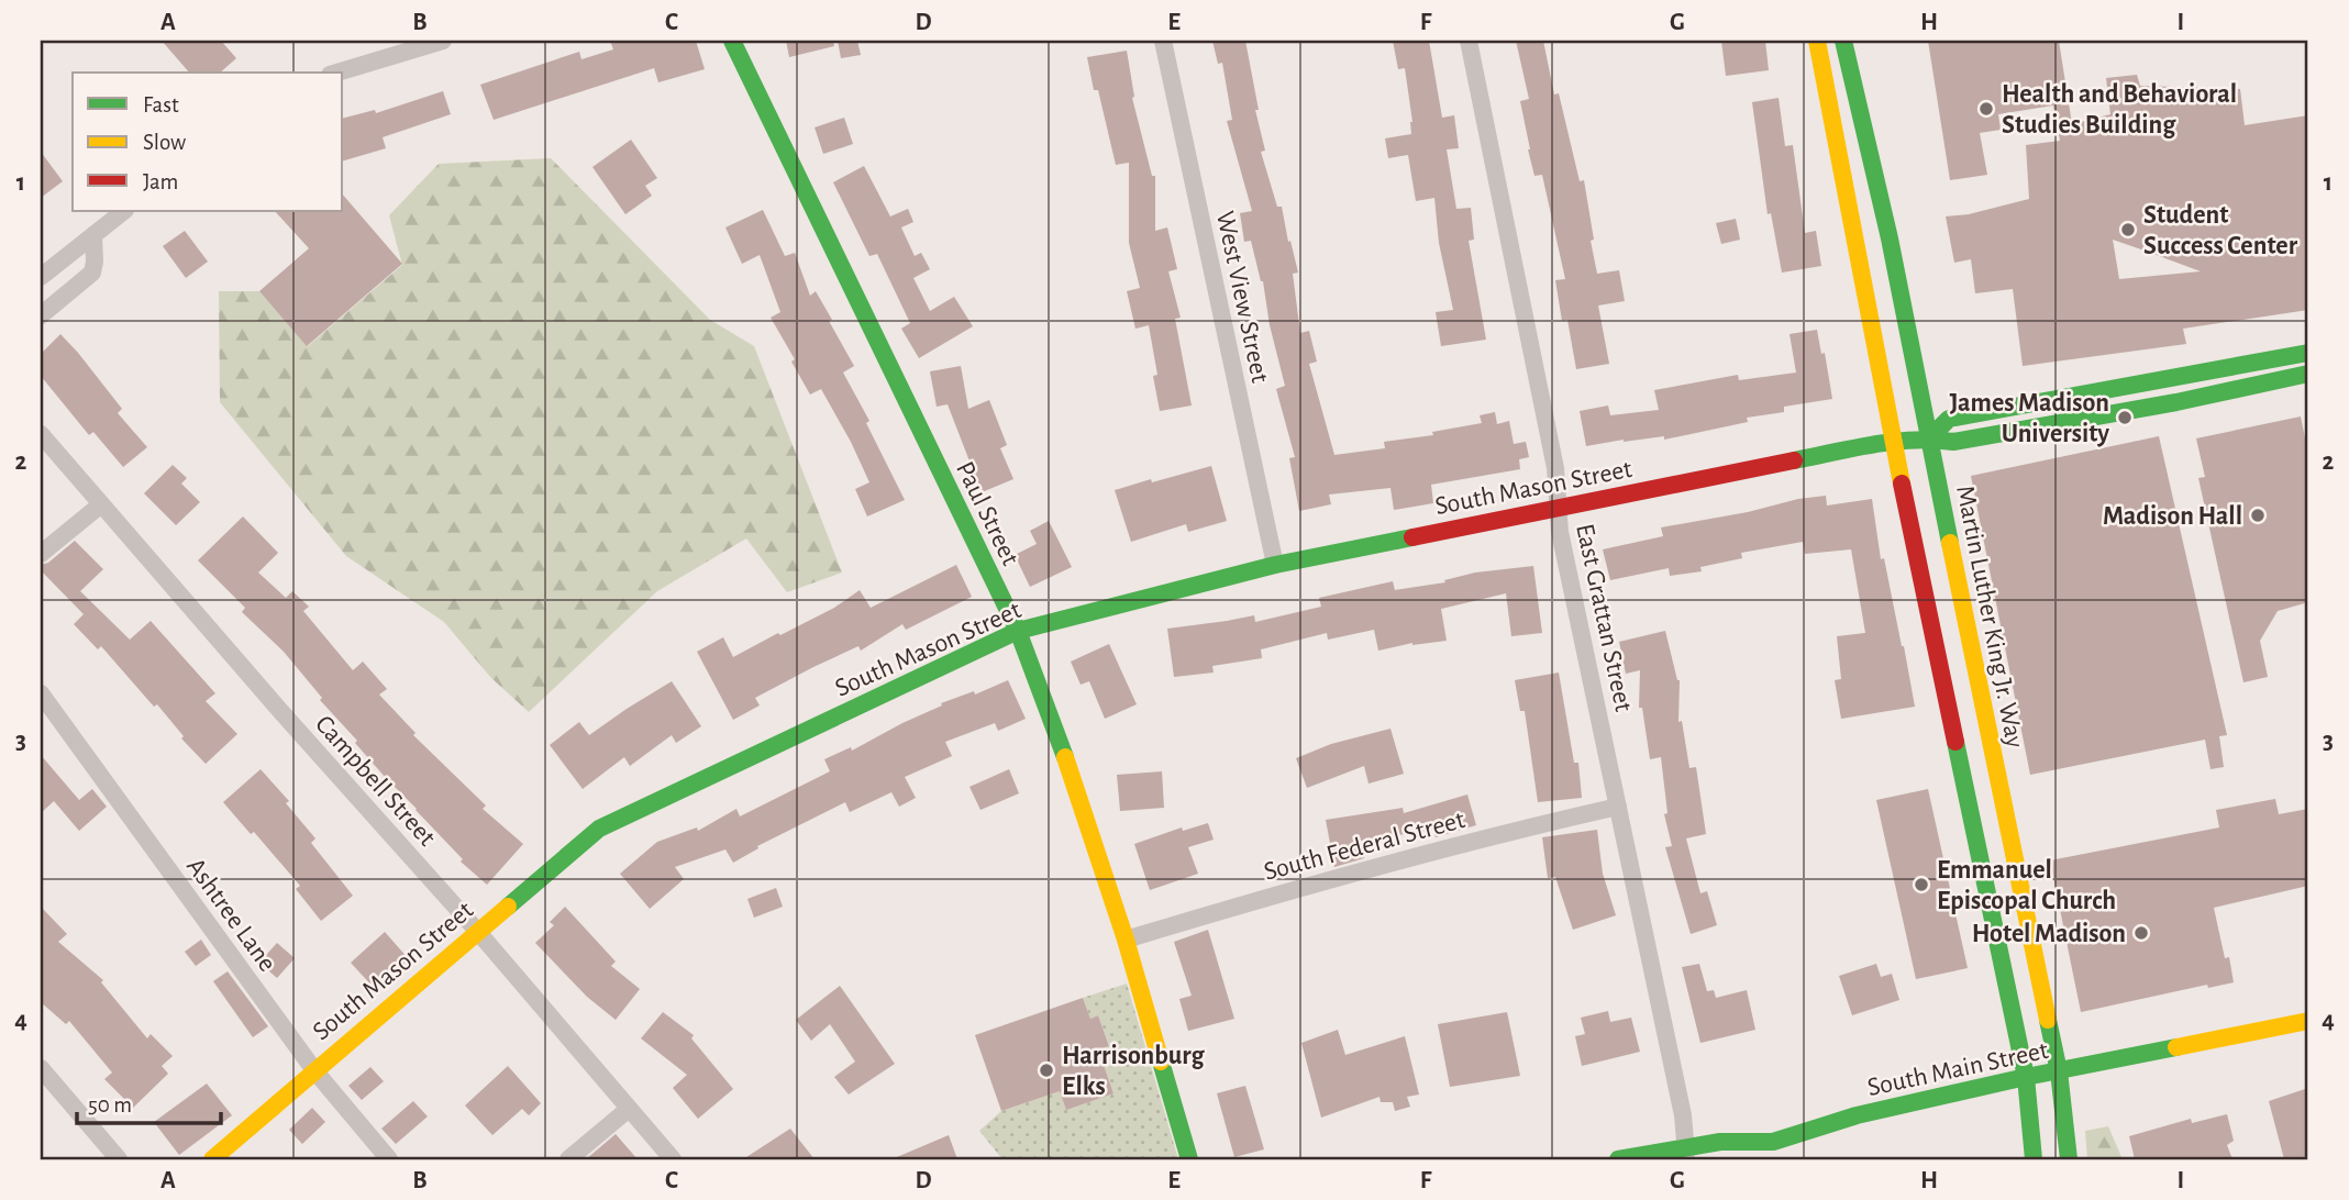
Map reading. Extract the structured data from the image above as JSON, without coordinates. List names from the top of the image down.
{
  "streets": {
    "main road": [
      "South Mason Street",
      "Paul Street",
      "Martin Luther King Jr. Way",
      "South Main Street"
    ],
    "street": [
      "West View Street",
      "East Grattan Street",
      "Campbell Street",
      "South Federal Street",
      "Ashtree Lane"
    ]
  },
  "crossings": [
    ["West View Street", "South Mason Street"],
    ["South Mason Street", "Paul Street"],
    ["South Mason Street", "Martin Luther King Jr. Way"],
    ["South Mason Street", "East Grattan Street"],
    ["South Mason Street", "Campbell Street"],
    ["South Mason Street", "Ashtree Lane"],
    ["Paul Street", "South Federal Street"],
    ["Martin Luther King Jr. Way", "South Main Street"],
    ["East Grattan Street", "South Federal Street"],
    ["East Grattan Street", "South Main Street"]
  ],
  "places": [
    "Health and Behavioral Studies Building",
    "Student Success Center",
    "James Madison University",
    "Madison Hall",
    "Emmanuel Episcopal Church",
    "Hotel Madison",
    "Harrisonburg Elks"
  ],
  "legend": ["Fast", "Slow", "Jam"],
  "scale_bar": "50 m",
  "grid": {
    "columns": [
      "A",
      "B",
      "C",
      "D",
      "E",
      "F",
      "G",
      "H",
      "I"
    ],
    "rows": [
      "1",
      "2",
      "3",
      "4"
    ]
  }
}
